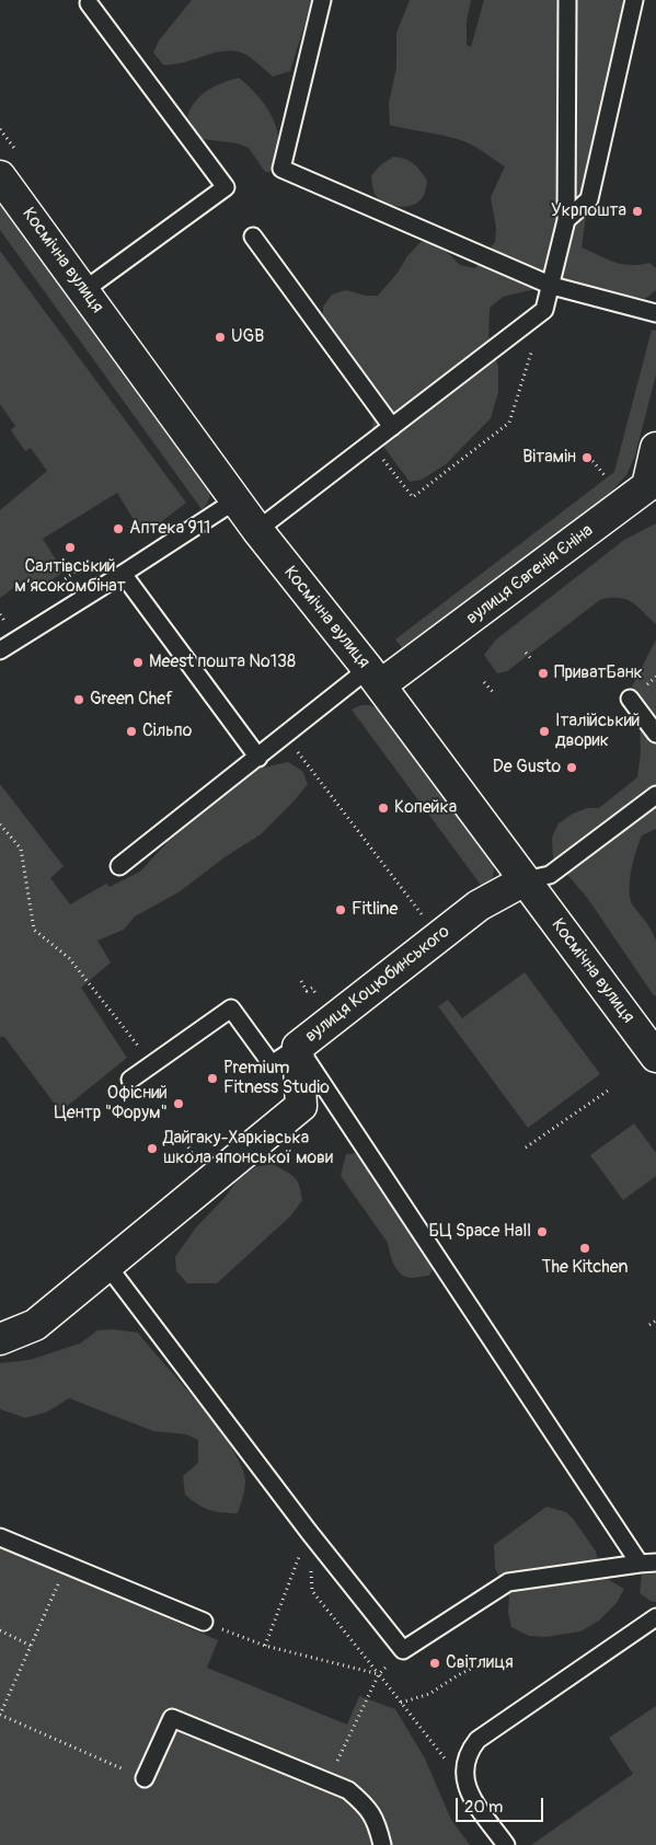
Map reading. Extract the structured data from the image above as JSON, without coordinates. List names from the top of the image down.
{
  "streets": {
    "street": ["Космічна вулиця", "вулиця Євгенія Єніна", "вулиця Коцюбинського"]
  },
  "crossings": [
    ["Космічна вулиця", "вулиця Євгенія Єніна"],
    ["Космічна вулиця", "вулиця Коцюбинського"]
  ],
  "places": [
    "Укрпошта",
    "UGB",
    "Вітамін",
    "Аптека 911",
    "Салтівський мʼясокомбінат",
    "Meest пошта №138",
    "ПриватБанк",
    "Green Chef",
    "Сільпо",
    "Італійський дворик",
    "De Gusto",
    "Копейка",
    "Fitline",
    "Premium Fitness Studio",
    "Офісний Центр \"Форум\"",
    "Дайгаку-Харківська школа японської мови",
    "БЦ Space Hall",
    "The Kitchen",
    "Світлиця"
  ],
  "scale_bar": "20 m"
}
